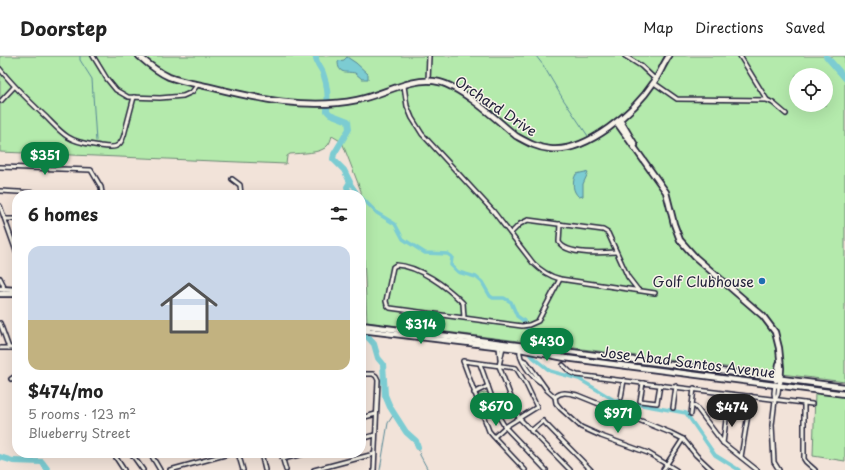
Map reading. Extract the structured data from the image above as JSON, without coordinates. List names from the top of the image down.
{
  "streets": {
    "street": ["Orchard Drive", "Jose Abad Santos Avenue"]
  },
  "places": ["Golf Clubhouse"],
  "page": {
    "header": "Doorstep",
    "nav": ["Map", "Directions", "Saved"],
    "price": [
      "$351",
      "$314",
      "$430",
      "$670",
      "$474",
      "$971"
    ],
    "heading": "6 homes",
    "list": [
      {
        "name": "$474/mo",
        "note": "5 rooms · 123 m² · Blueberry Street"
      }
    ]
  }
}
